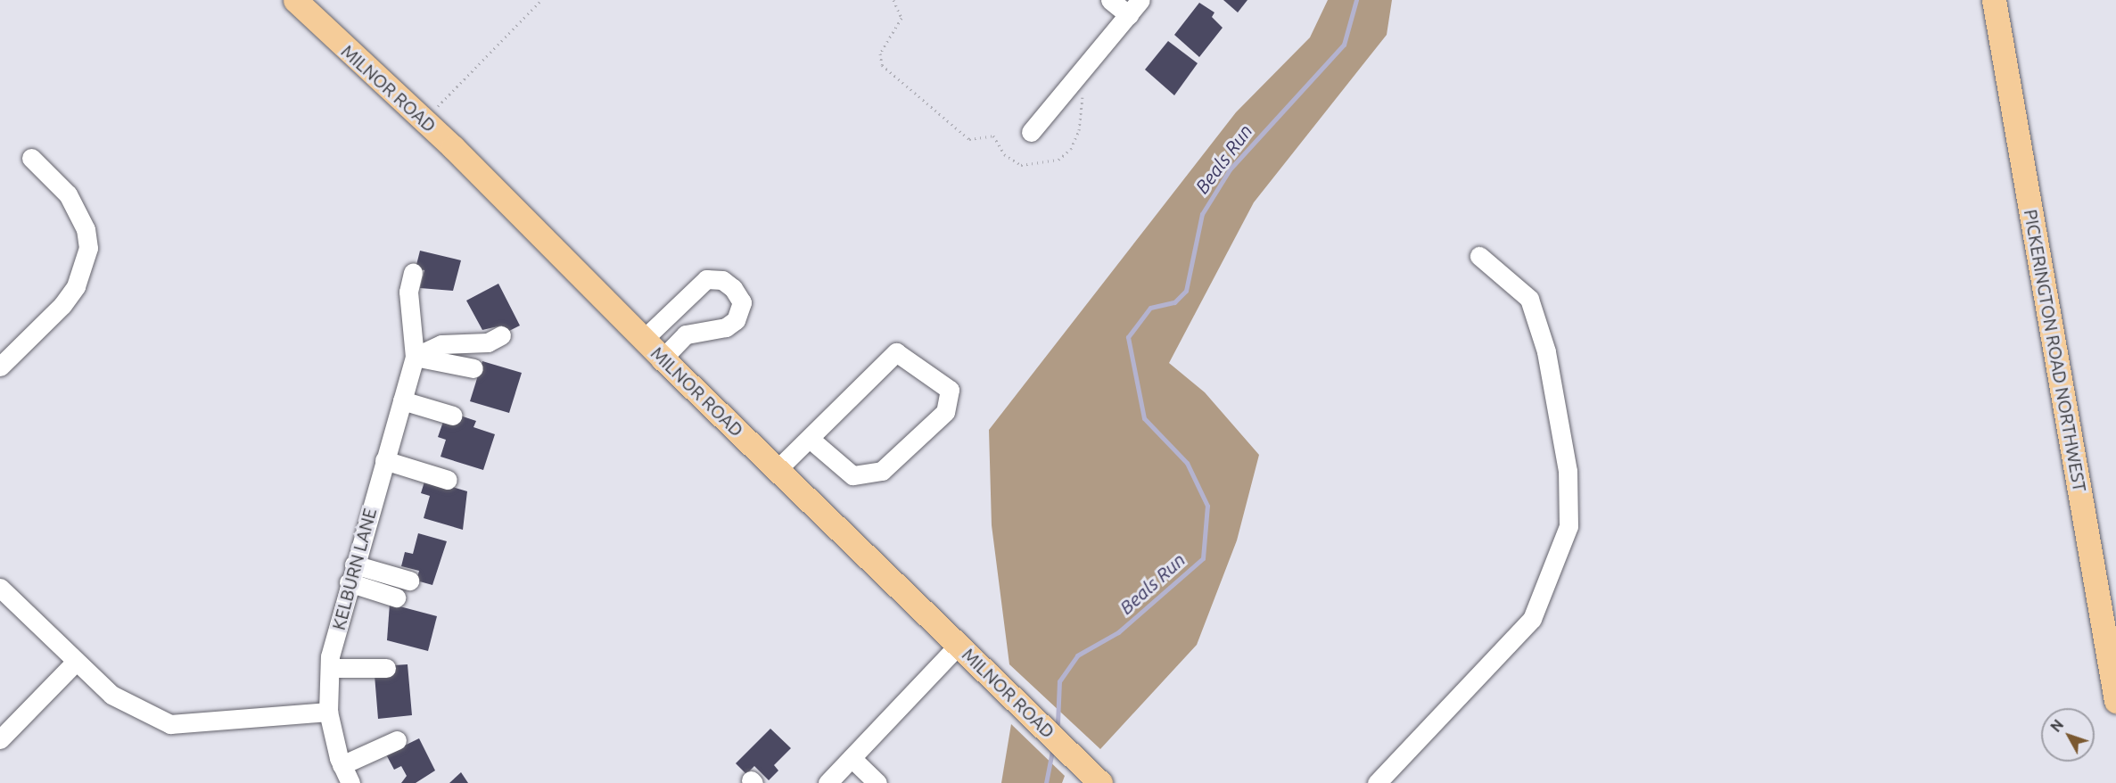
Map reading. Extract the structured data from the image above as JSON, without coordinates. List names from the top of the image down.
{
  "streets": {
    "main road": ["MILNOR ROAD", "PICKERINGTON ROAD NORTHWEST"],
    "street": ["KELBURN LANE"]
  },
  "water": ["Beals Run"],
  "north": "top left"
}
